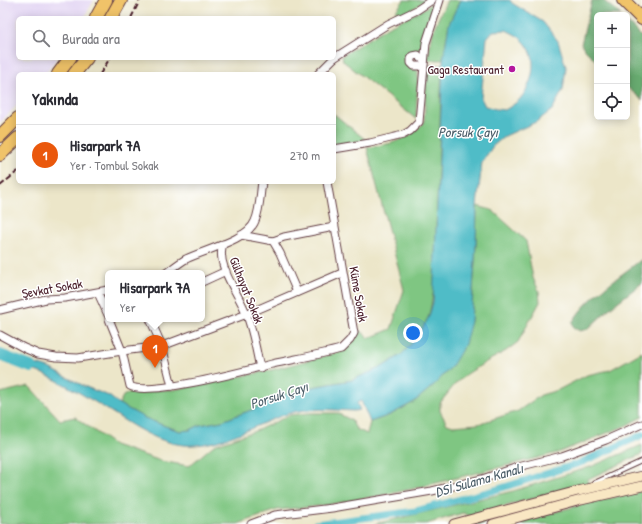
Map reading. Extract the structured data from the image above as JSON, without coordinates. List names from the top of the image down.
{
  "streets": {
    "street": ["Şevkat Sokak", "Gülhayat Sokak", "Küme Sokak"]
  },
  "crossings": [
    ["Gülhayat Sokak", "Küme Sokak"]
  ],
  "water": ["Porsuk Çayı", "DSİ Sulama Kanalı"],
  "places": ["Gaga Restaurant"],
  "page": {
    "map_buttons": ["+", "−"],
    "search": "Burada ara",
    "heading": "Yakında",
    "list": [
      {
        "mark": "1",
        "name": "Hisarpark 7A",
        "note": "Yer · Tombul Sokak",
        "value": "270 m"
      }
    ],
    "popup": ["Hisarpark 7A", "Yer"],
    "pins": "1"
  }
}
